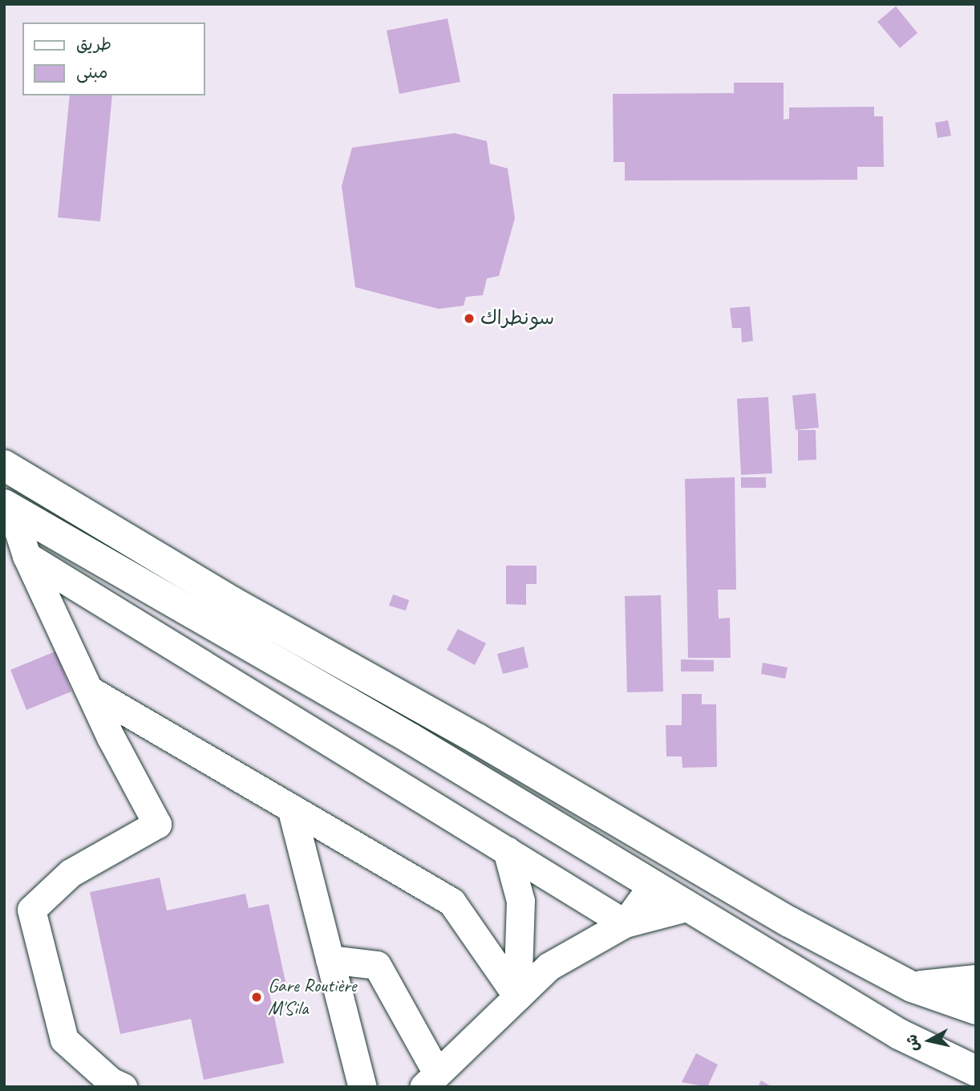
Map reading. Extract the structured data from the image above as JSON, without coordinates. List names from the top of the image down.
{
  "places": ["سونطراك", "Gare Routière M'Sila"],
  "legend": ["طريق", "مبنى"],
  "north": "left"
}
